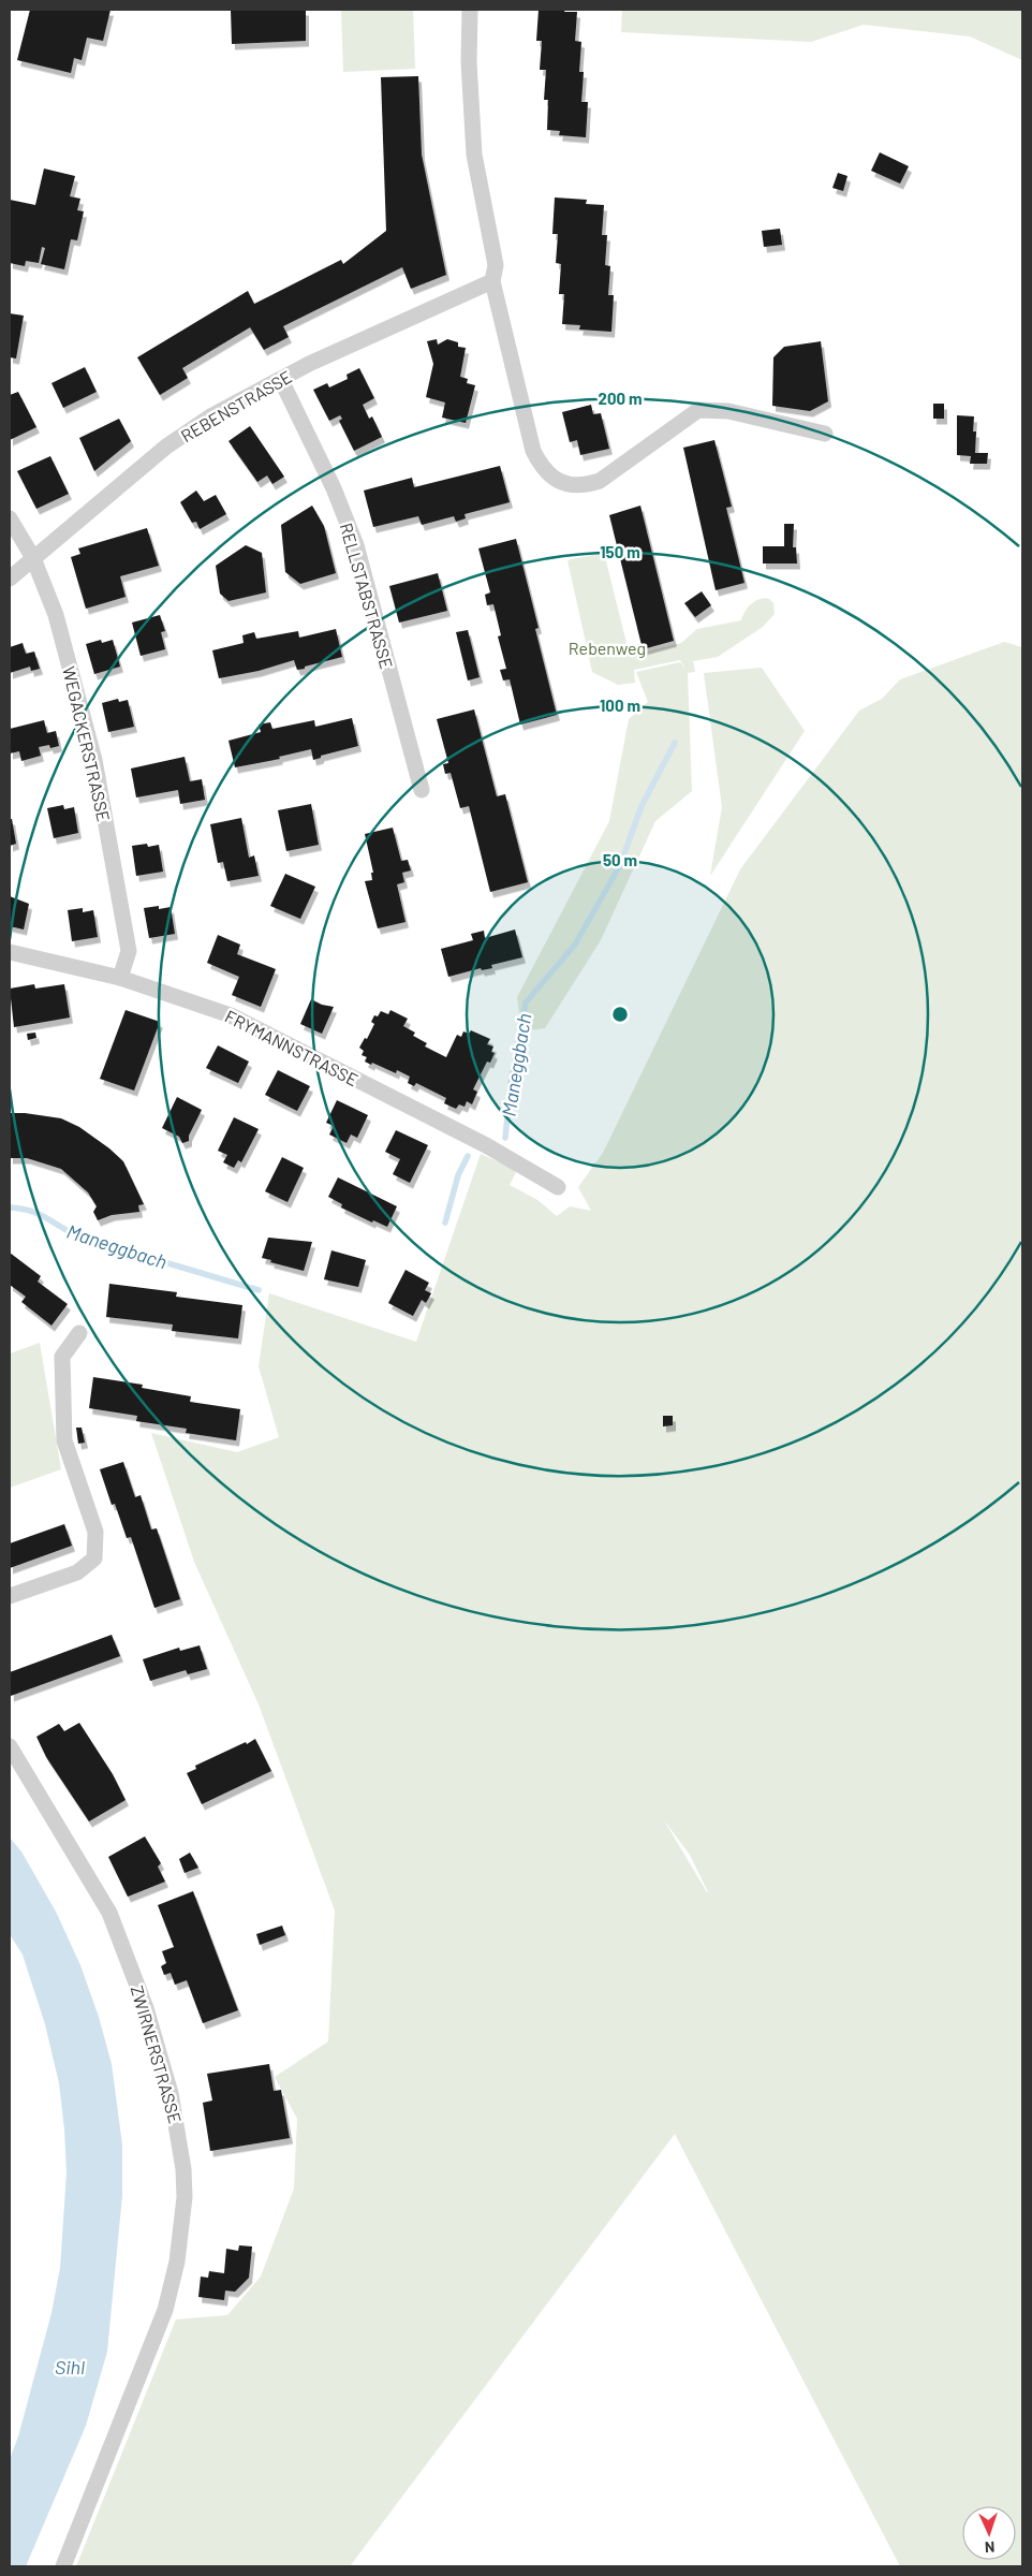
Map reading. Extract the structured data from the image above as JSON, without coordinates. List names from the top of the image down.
{
  "streets": {
    "street": [
      "REBENSTRASSE",
      "RELLSTABSTRASSE",
      "WEGACKERSTRASSE",
      "FRYMANNSTRASSE",
      "ZWIRNERSTRASSE"
    ]
  },
  "crossings": [
    ["REBENSTRASSE", "RELLSTABSTRASSE"],
    ["REBENSTRASSE", "WEGACKERSTRASSE"],
    ["WEGACKERSTRASSE", "FRYMANNSTRASSE"]
  ],
  "water": ["Maneggbach", "Sihl"],
  "parks": ["Rebenweg"],
  "north": "bottom",
  "rings": [
    "200 m",
    "150 m",
    "100 m",
    "50 m"
  ]
}
